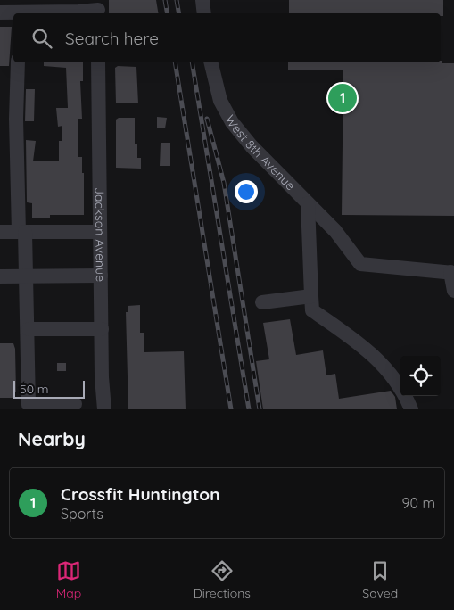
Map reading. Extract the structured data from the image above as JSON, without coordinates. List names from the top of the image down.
{
  "streets": {
    "street": ["West 8th Avenue", "Jackson Avenue"]
  },
  "scale_bar": "50 m",
  "page": {
    "search": "Search here",
    "pins": "1",
    "scale": "50 m",
    "heading": "Nearby",
    "list": [
      {
        "mark": "1",
        "name": "Crossfit Huntington",
        "note": "Sports",
        "value": "90 m"
      }
    ],
    "nav": ["Map", "Directions", "Saved"]
  }
}
